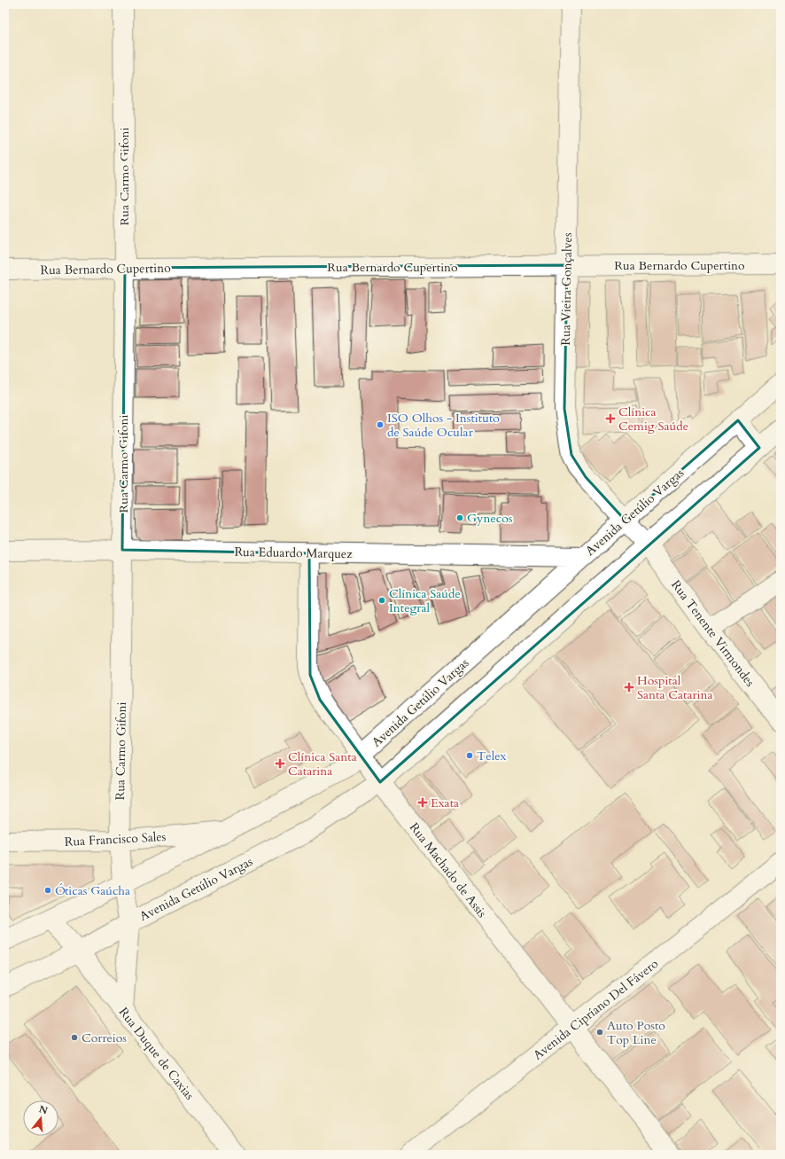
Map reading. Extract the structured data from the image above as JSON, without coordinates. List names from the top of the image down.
{
  "streets": {
    "street": [
      "Rua Carmo Gifoni",
      "Rua Bernardo Cupertino",
      "Rua Vieira Gonçalves",
      "Avenida Getúlio Vargas",
      "Rua Eduardo Marquez",
      "Rua Tenente Virmondes",
      "Rua Francisco Sales",
      "Rua Machado de Assis",
      "Avenida Cipríano Del Fávero",
      "Rua Duque de Caxias"
    ]
  },
  "crossings": [
    ["Rua Carmo Gifoni", "Rua Bernardo Cupertino"],
    ["Rua Carmo Gifoni", "Avenida Getúlio Vargas"],
    ["Rua Carmo Gifoni", "Rua Eduardo Marquez"],
    ["Rua Carmo Gifoni", "Rua Francisco Sales"],
    ["Rua Carmo Gifoni", "Rua Duque de Caxias"],
    ["Rua Bernardo Cupertino", "Rua Vieira Gonçalves"],
    ["Rua Vieira Gonçalves", "Avenida Getúlio Vargas"],
    ["Rua Vieira Gonçalves", "Rua Tenente Virmondes"],
    ["Avenida Getúlio Vargas", "Rua Eduardo Marquez"],
    ["Avenida Getúlio Vargas", "Rua Tenente Virmondes"],
    ["Avenida Getúlio Vargas", "Rua Francisco Sales"],
    ["Avenida Getúlio Vargas", "Rua Machado de Assis"],
    ["Avenida Getúlio Vargas", "Rua Duque de Caxias"],
    ["Rua Eduardo Marquez", "Rua Machado de Assis"],
    ["Rua Machado de Assis", "Avenida Cipríano Del Fávero"]
  ],
  "places": {
    "health": [
      "Clínica Cemig Saúde",
      "Hospital Santa Catarina",
      "Clínica Santa Catarina",
      "Exata"
    ],
    "other": [
      "ISO Olhos - Instituto de Saúde Ocular",
      "Gynecos",
      "Clínica Saúde Integral",
      "Telex",
      "Óticas Gaúcha",
      "Auto Posto Top Line",
      "Correios"
    ]
  },
  "north": "top"
}
